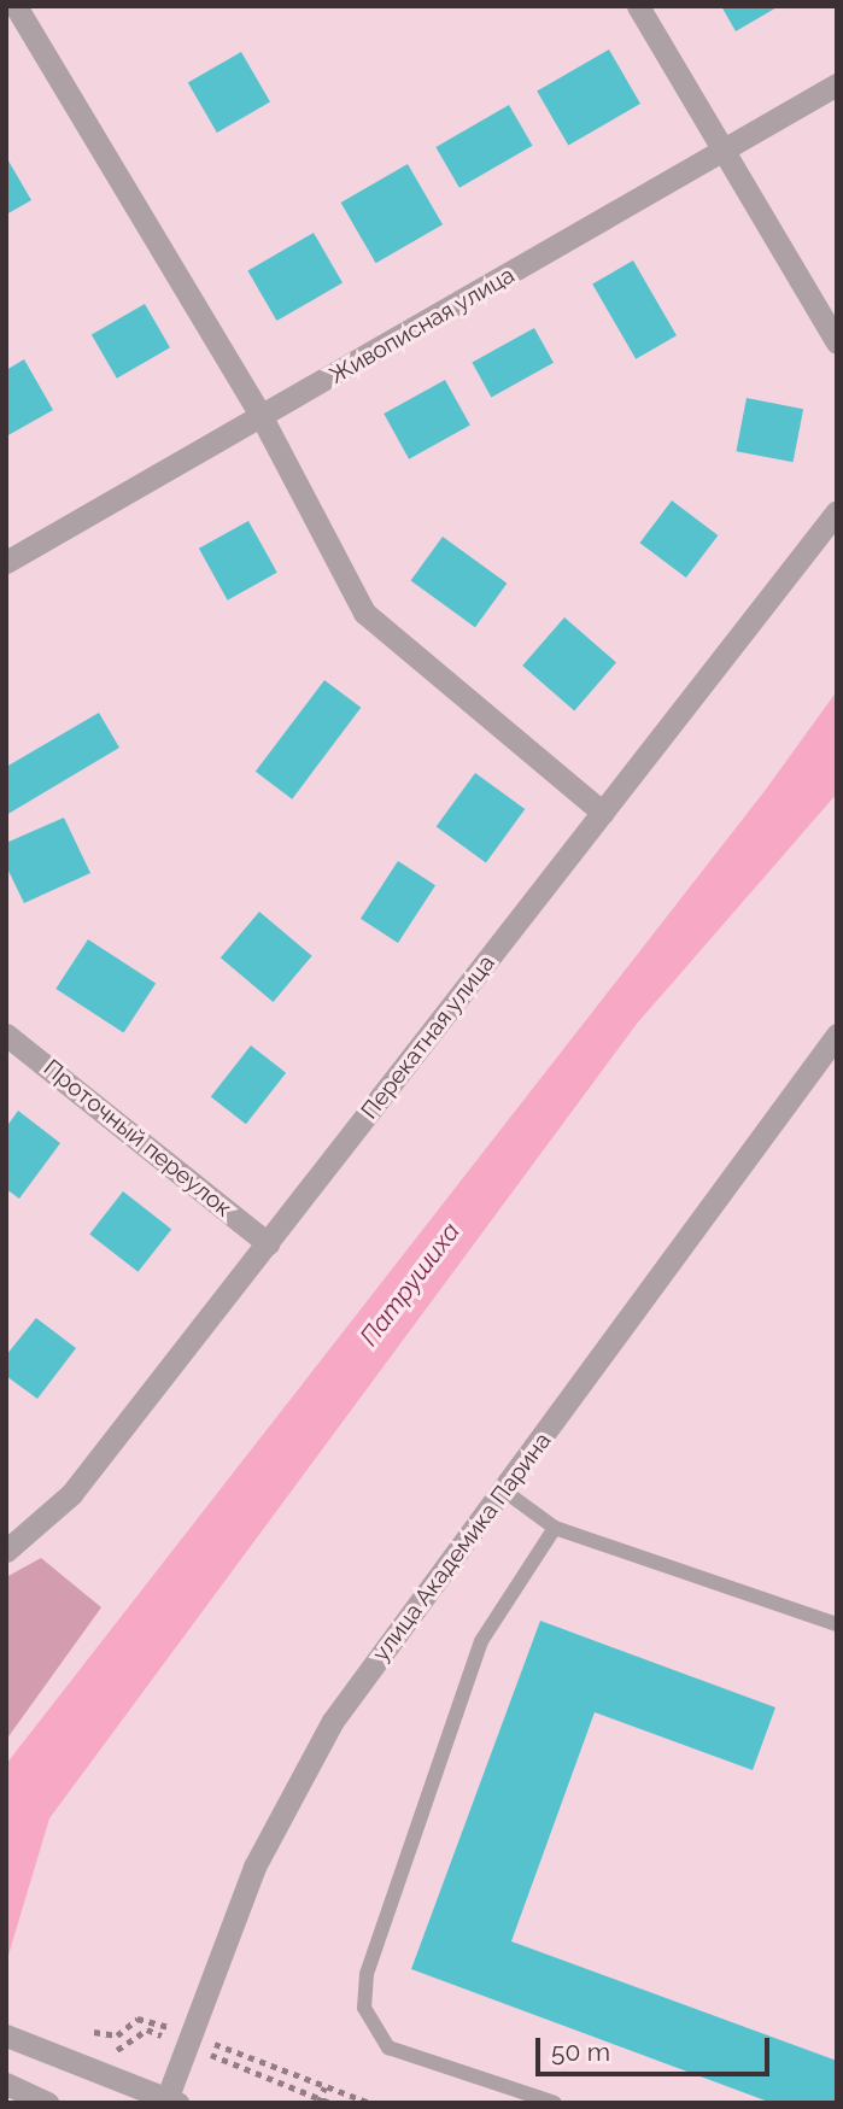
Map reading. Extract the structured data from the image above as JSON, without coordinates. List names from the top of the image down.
{
  "streets": {
    "street": [
      "Живописная улица",
      "Перекатная улица",
      "Проточный переулок",
      "улица Академика Парина"
    ]
  },
  "crossings": [
    ["Перекатная улица", "Проточный переулок"]
  ],
  "water": ["Патрушиха"],
  "scale_bar": "50 m"
}
